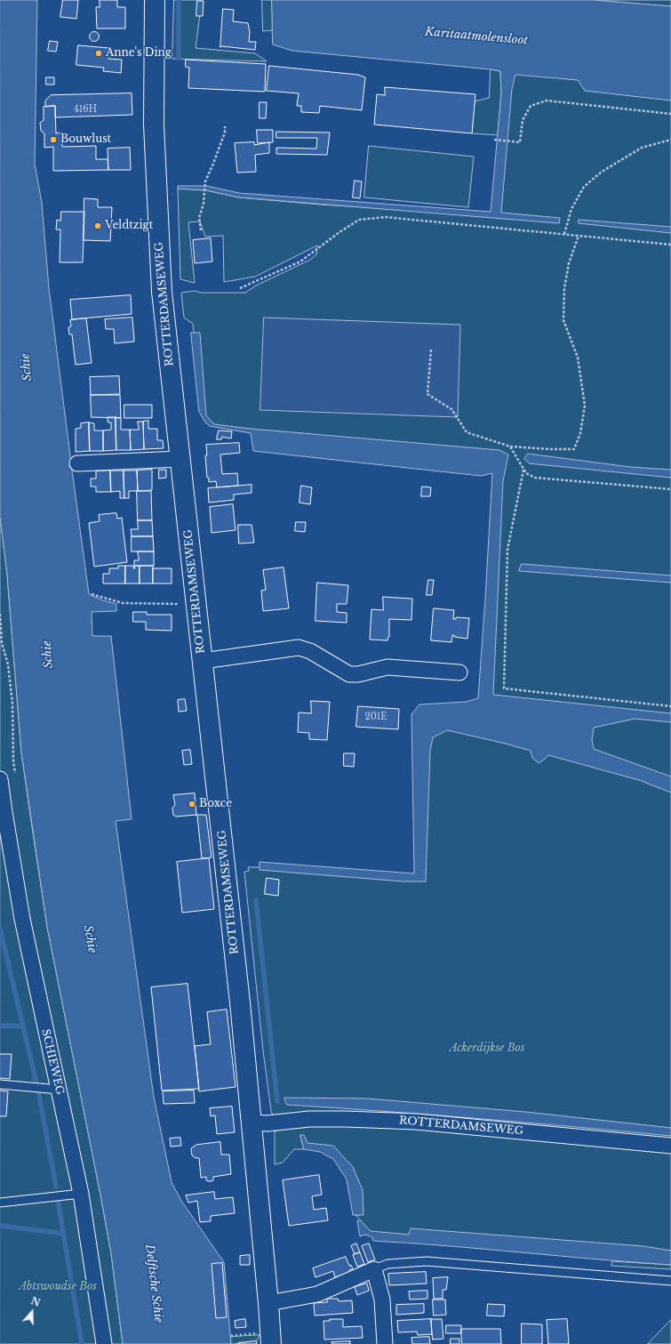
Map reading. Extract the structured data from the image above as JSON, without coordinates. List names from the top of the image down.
{
  "streets": {
    "street": ["ROTTERDAMSEWEG", "SCHIEWEG"]
  },
  "water": ["Karitaatmolensloot", "Schie", "Delftsche Schie"],
  "parks": ["Ackerdijkse Bos", "Abtswoudse Bos"],
  "places": [
    "Anne's Ding",
    "Bouwlust",
    "Veldtzigt",
    "Boxce"
  ],
  "house_numbers": ["416H", "201E"],
  "north": "top"
}
